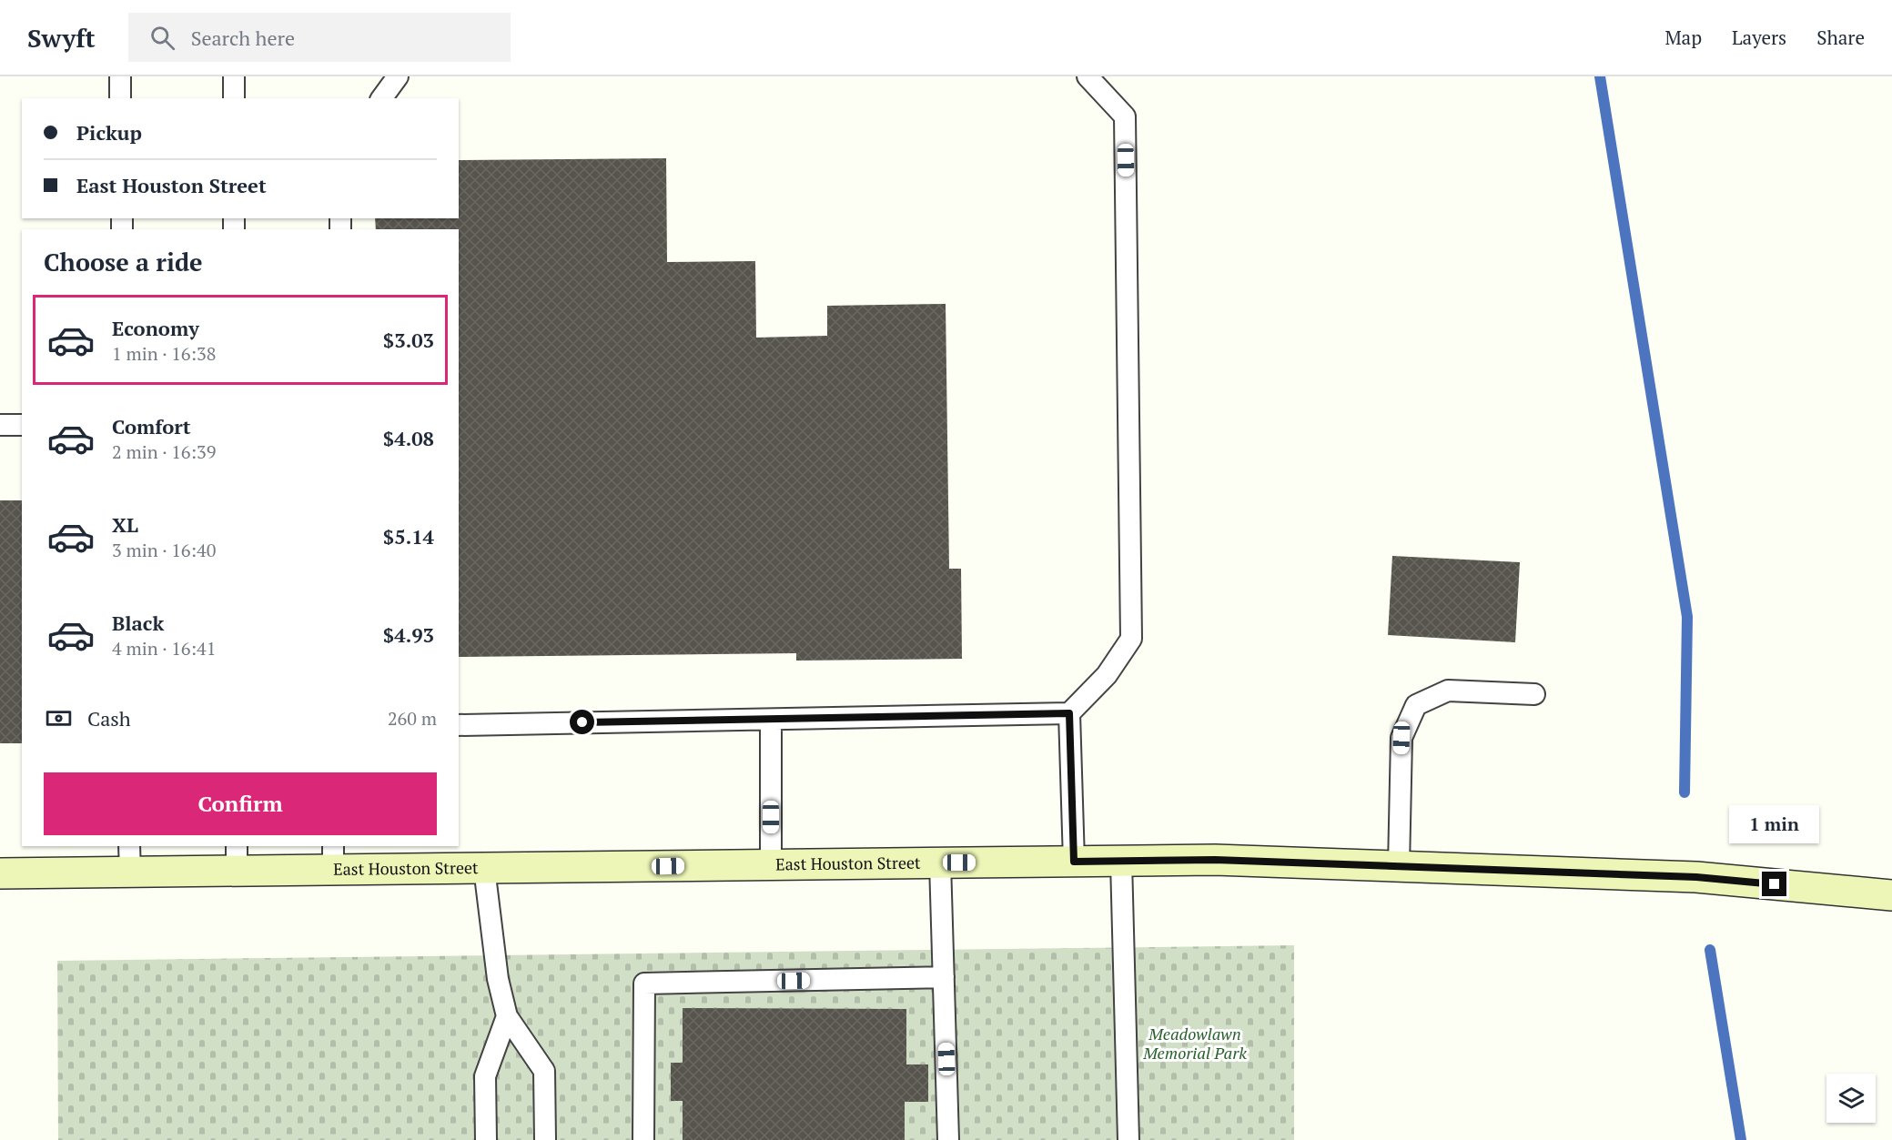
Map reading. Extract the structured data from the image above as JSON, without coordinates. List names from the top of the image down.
{
  "streets": {
    "main road": ["East Houston Street"]
  },
  "parks": ["Meadowlawn Memorial Park"],
  "page": {
    "header": "Swyft",
    "search": "Search here",
    "nav": ["Map", "Layers", "Share"],
    "banner": ["Pickup", "East Houston Street"],
    "heading": "Choose a ride",
    "list": [
      {
        "name": "Economy",
        "note": "1 min · 16:38",
        "value": "$3.03"
      },
      {
        "name": "Comfort",
        "note": "2 min · 16:39",
        "value": "$4.08"
      },
      {
        "name": "XL",
        "note": "3 min · 16:40",
        "value": "$5.14"
      },
      {
        "name": "Black",
        "note": "4 min · 16:41",
        "value": "$4.93"
      }
    ],
    "pay": ["Cash", "260 m"],
    "buttons": "Confirm",
    "bubble": "1 min"
  }
}
